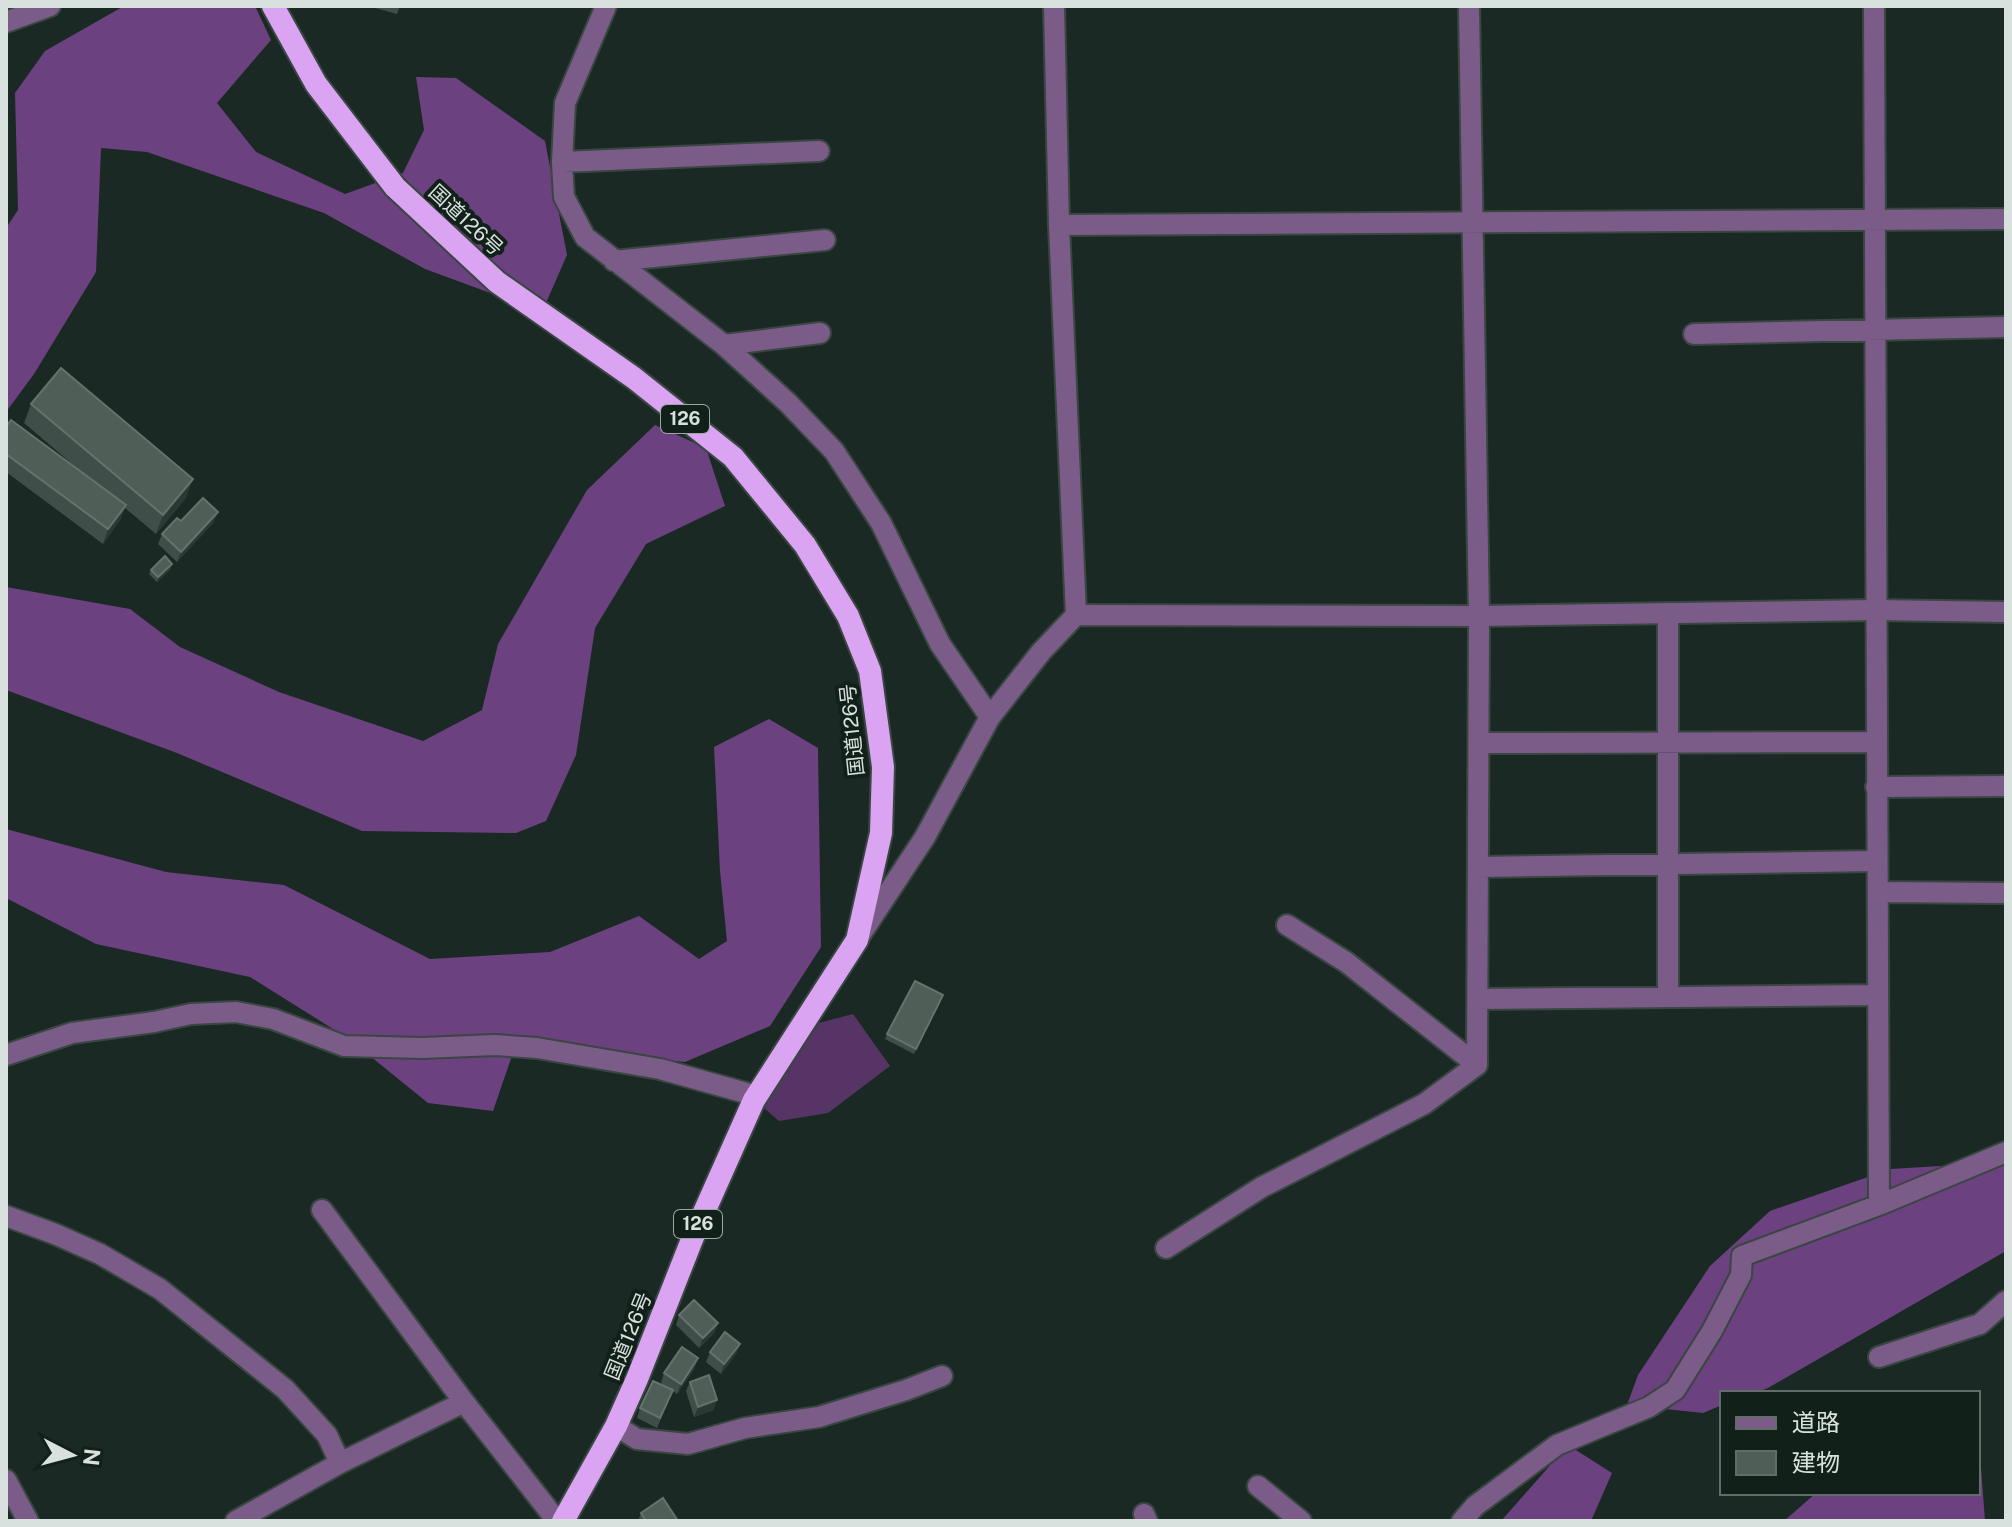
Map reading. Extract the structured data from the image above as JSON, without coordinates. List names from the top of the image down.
{
  "streets": {
    "highway": ["国道126号", "126"]
  },
  "legend": ["道路", "建物"],
  "north": "right"
}
